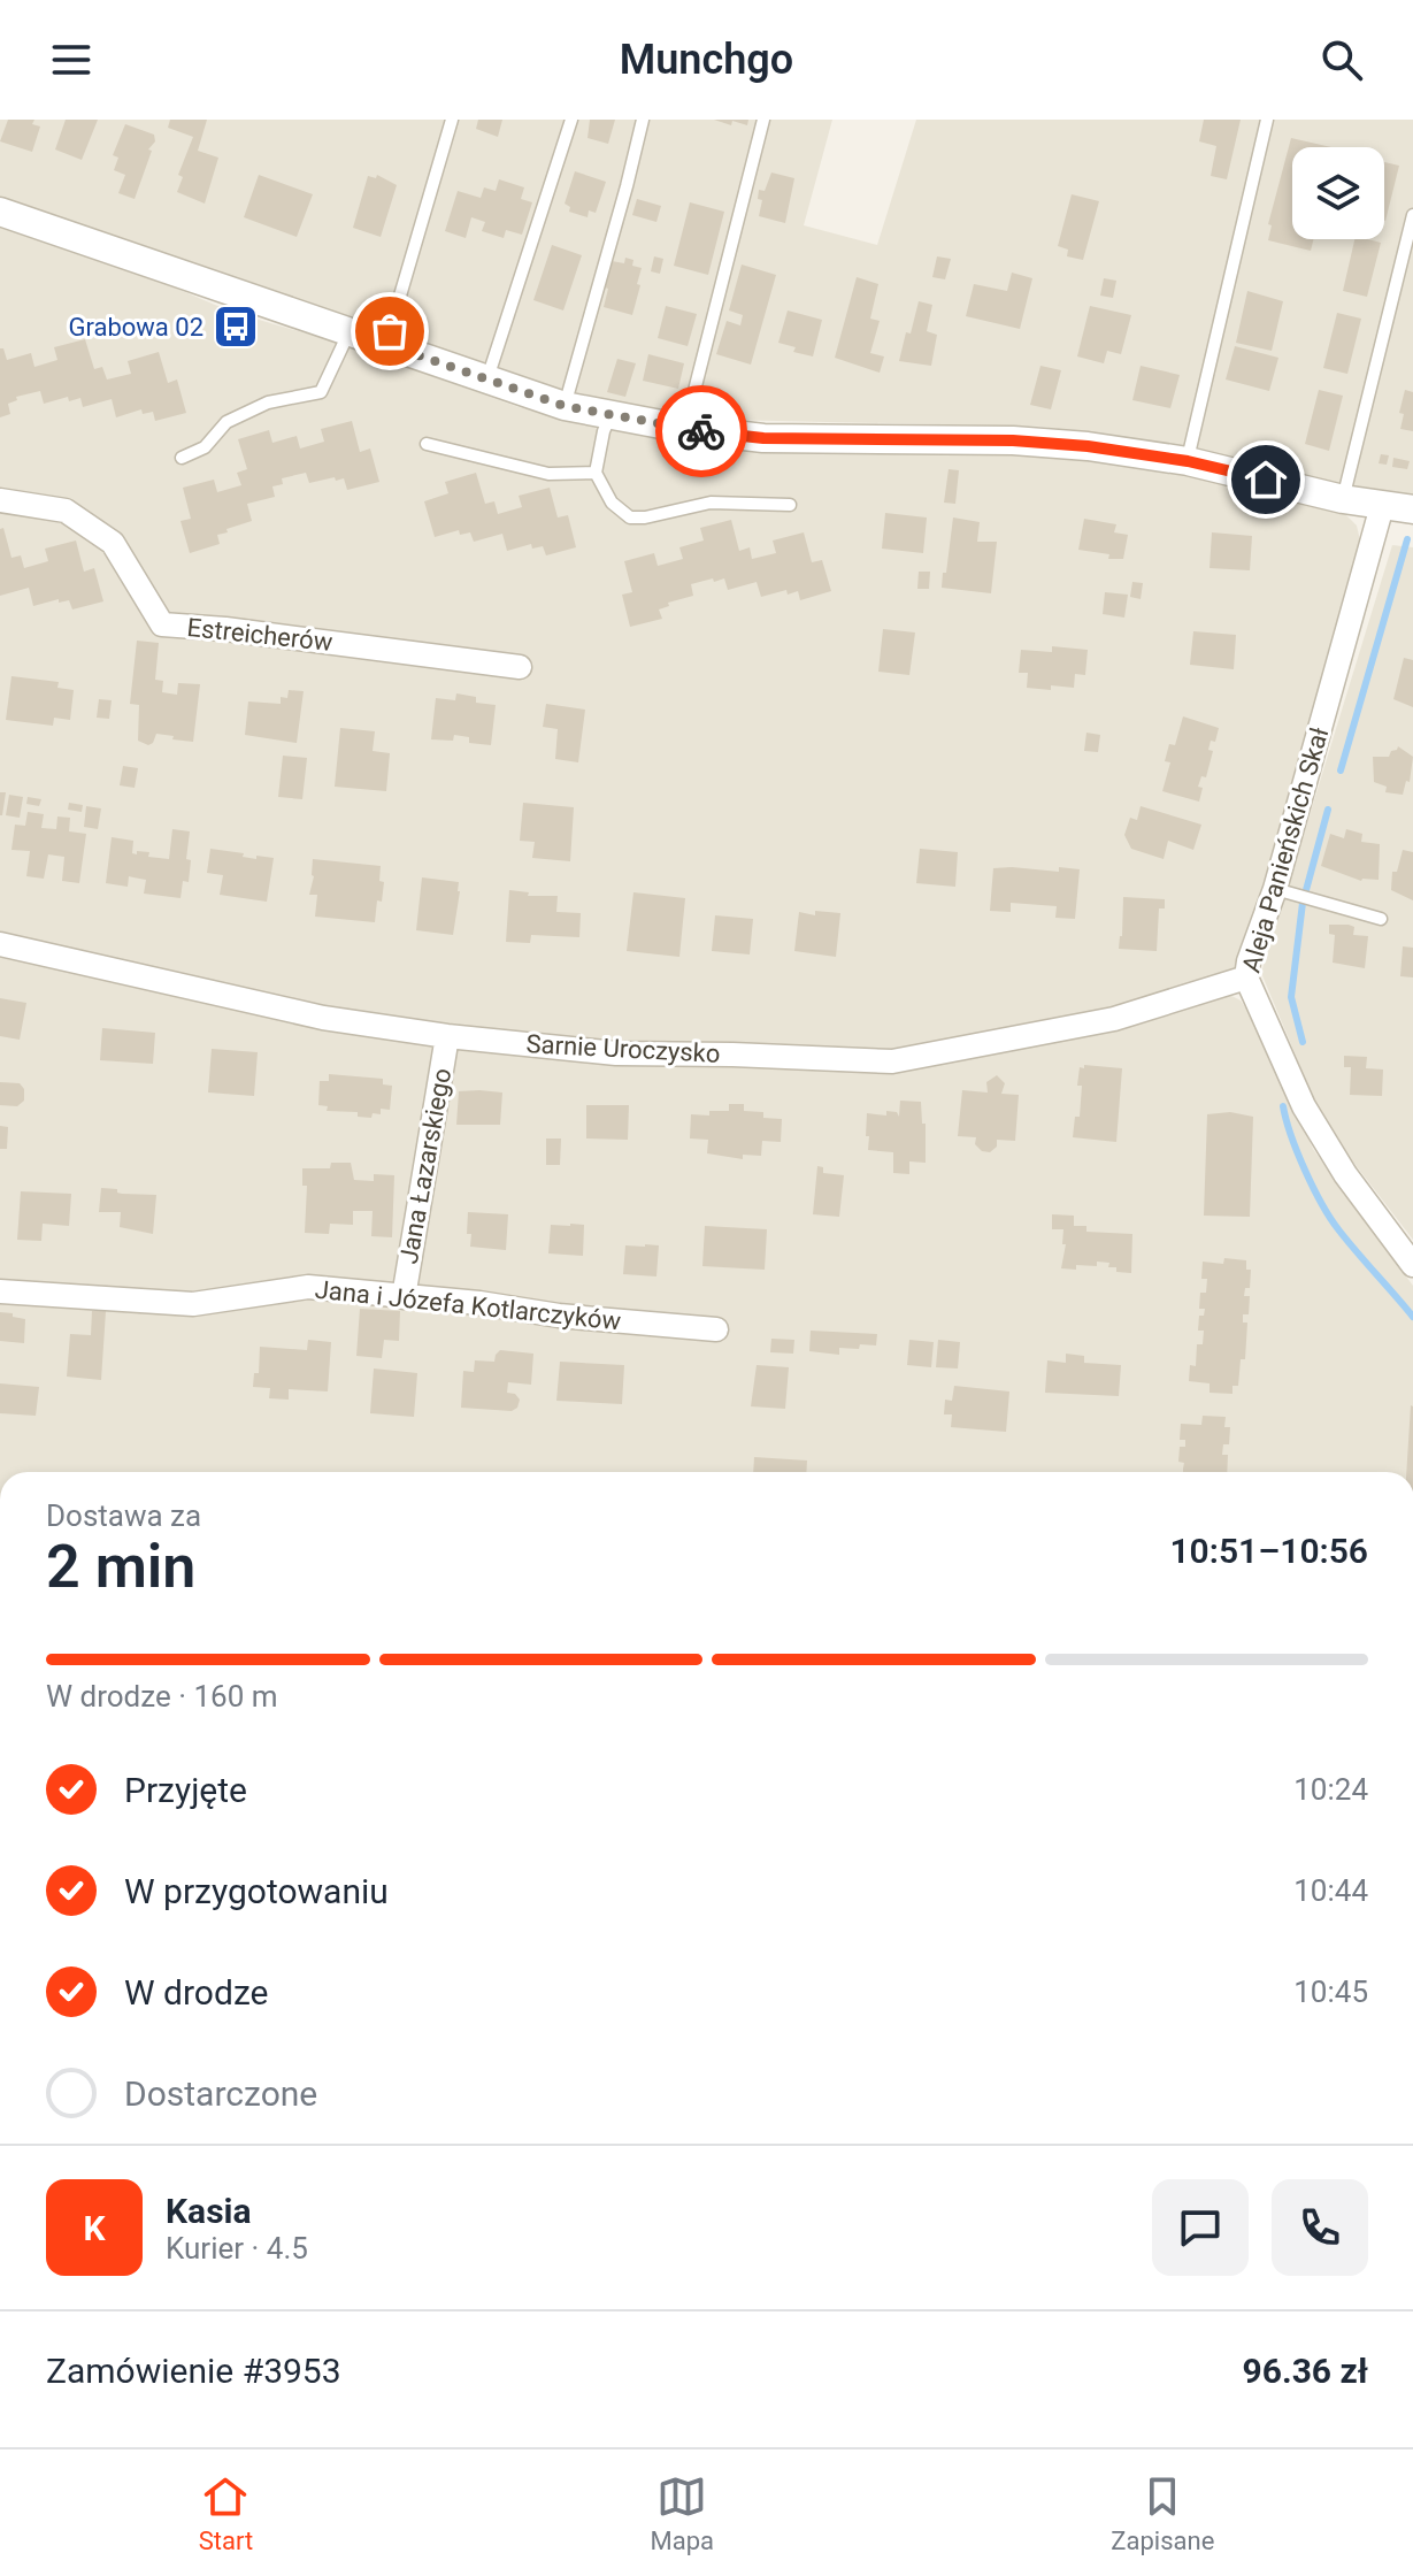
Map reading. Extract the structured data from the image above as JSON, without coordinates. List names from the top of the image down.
{
  "streets": {
    "street": [
      "Estreicherów",
      "Aleja Panieńskich Skał",
      "Sarnie Uroczysko",
      "Jana Łazarskiego",
      "Jana i Józefa Kotlarczyków"
    ]
  },
  "crossings": [
    ["Aleja Panieńskich Skał", "Sarnie Uroczysko"],
    ["Sarnie Uroczysko", "Jana Łazarskiego"],
    ["Jana Łazarskiego", "Jana i Józefa Kotlarczyków"]
  ],
  "places": {
    "bus stop": ["Grabowa 02"]
  },
  "page": {
    "header": "Munchgo",
    "heading": ["2 min", "Dostawa za", "10:51–10:56"],
    "panel": [
      "Kasia",
      "Kurier · 4.5",
      "Zamówienie #3953",
      "96.36 zł"
    ],
    "bar": "W drodze · 160 m",
    "list": [
      ["Przyjęte", "10:24"],
      ["W przygotowaniu", "10:44"],
      ["W drodze", "10:45"],
      "Dostarczone"
    ],
    "round": "K",
    "tabs": ["Start", "Mapa", "Zapisane"]
  }
}
